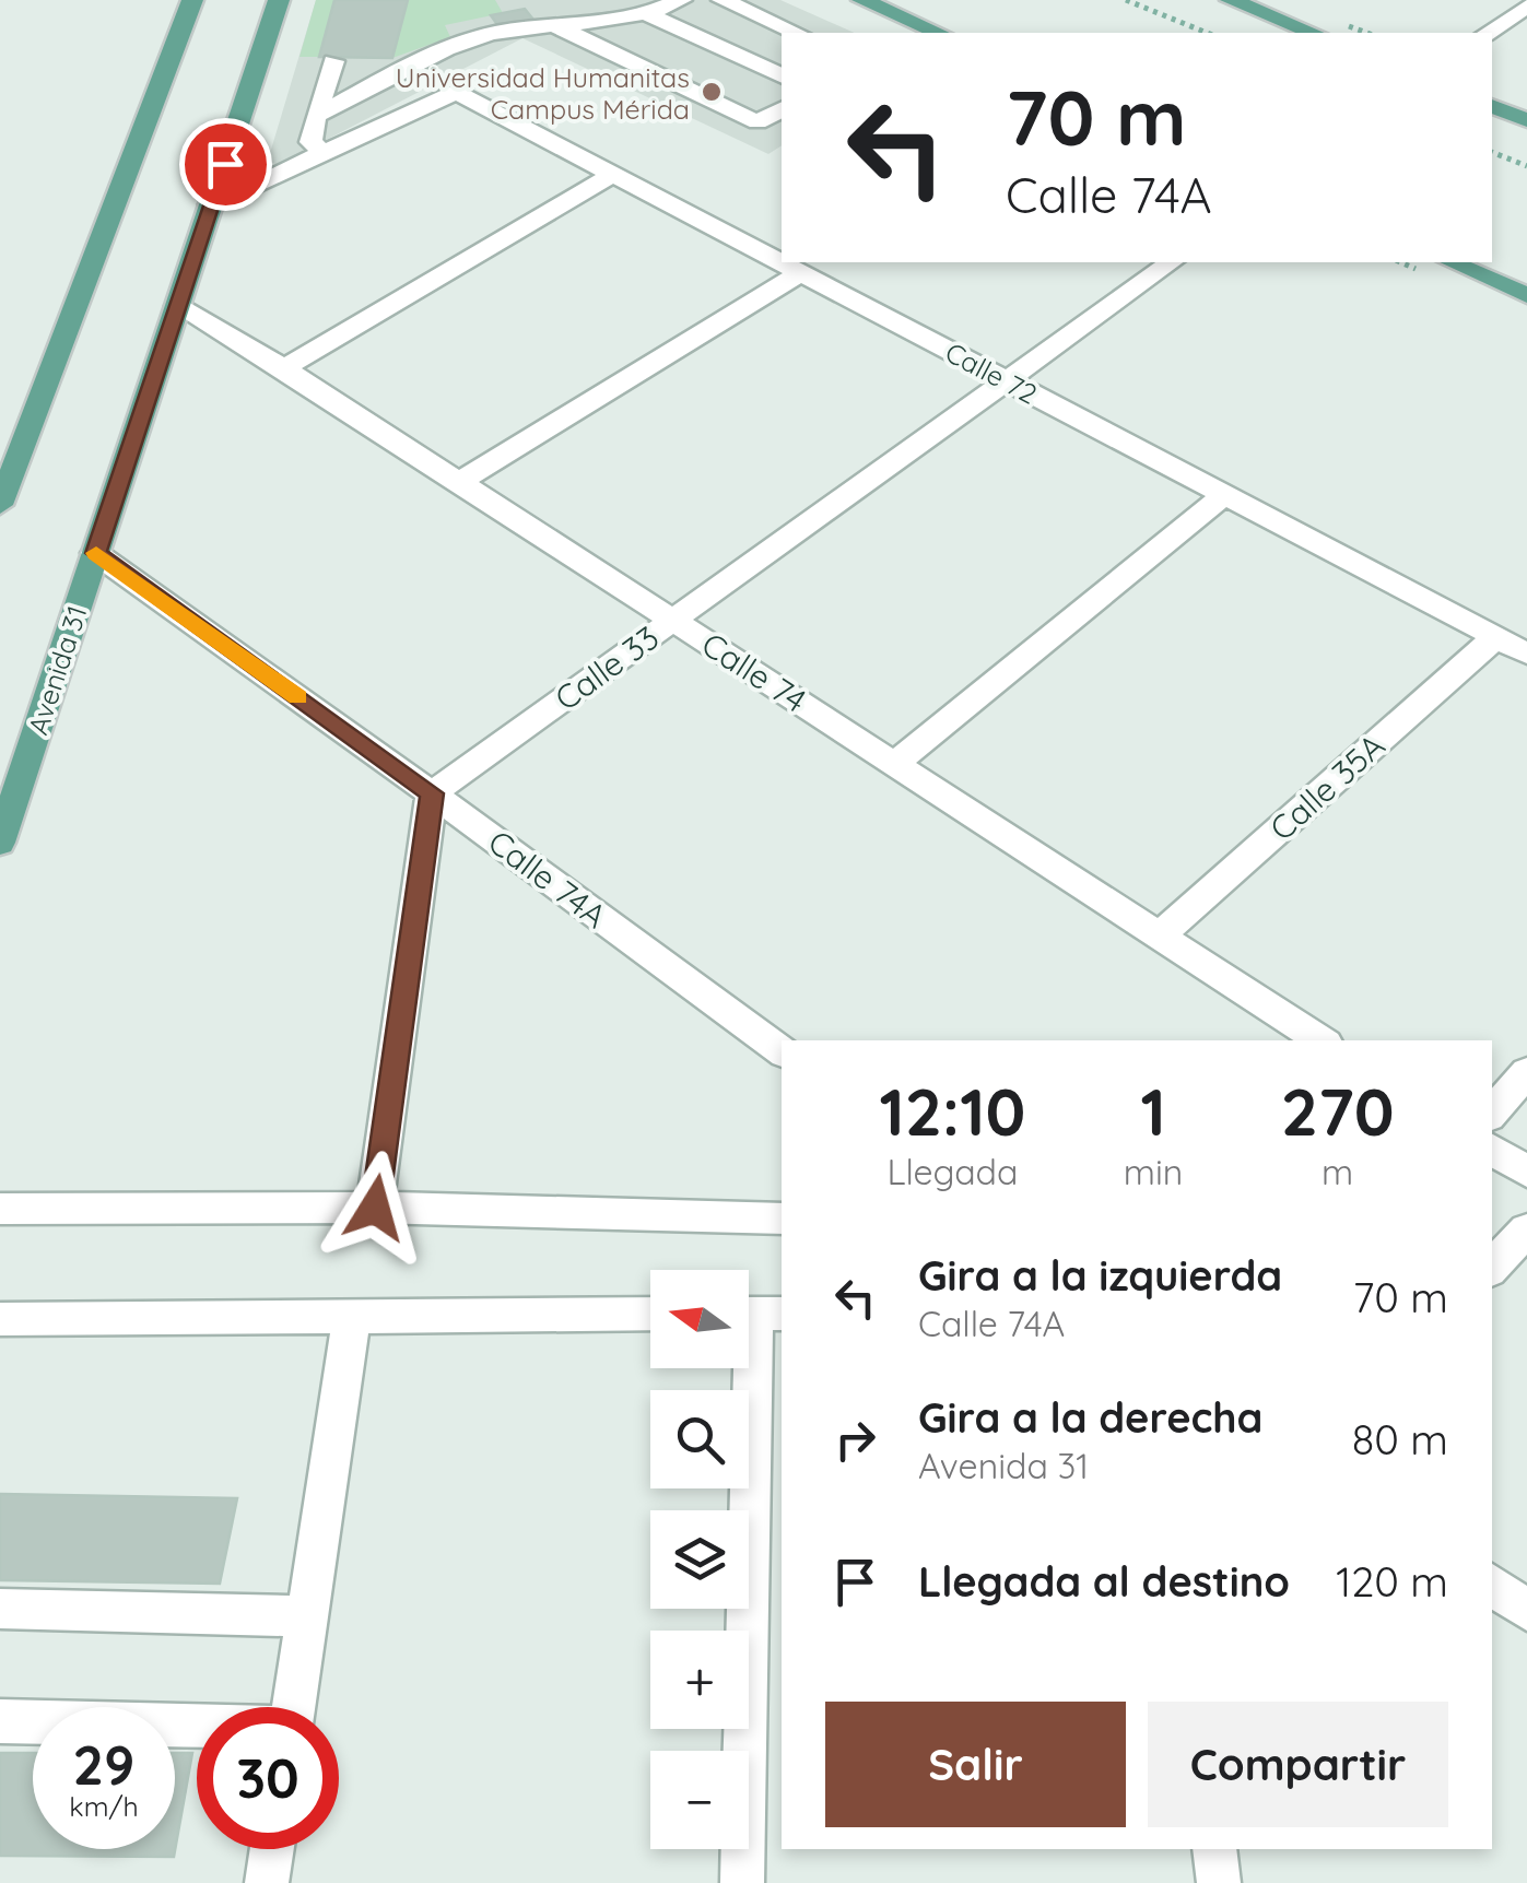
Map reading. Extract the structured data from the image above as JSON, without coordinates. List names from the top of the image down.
{
  "streets": {
    "main road": ["Avenida 31"],
    "street": [
      "Calle 72",
      "Calle 33",
      "Calle 74",
      "Calle 35A",
      "Calle 74A"
    ]
  },
  "crossings": [
    ["Calle 72", "Calle 33"],
    ["Calle 72", "Calle 35A"],
    ["Calle 33", "Calle 74"],
    ["Calle 33", "Calle 74A"],
    ["Avenida 31", "Calle 74"],
    ["Avenida 31", "Calle 74A"],
    ["Calle 74", "Calle 35A"]
  ],
  "places": ["Universidad Humanitas Campus Mérida"],
  "north": "left",
  "page": {
    "turn": ["70 m", "Calle 74A"],
    "eta": [
      "12:10",
      "Llegada",
      "1",
      "min",
      "270",
      "m"
    ],
    "list": [
      {
        "name": "Gira a la izquierda",
        "note": "Calle 74A",
        "value": "70 m"
      },
      {
        "name": "Gira a la derecha",
        "note": "Avenida 31",
        "value": "80 m"
      },
      {
        "name": "Llegada al destino",
        "value": "120 m"
      }
    ],
    "map_buttons": ["+", "−"],
    "buttons": ["Salir", "Compartir"],
    "speed": "29 km/h",
    "limit": "30"
  }
}
